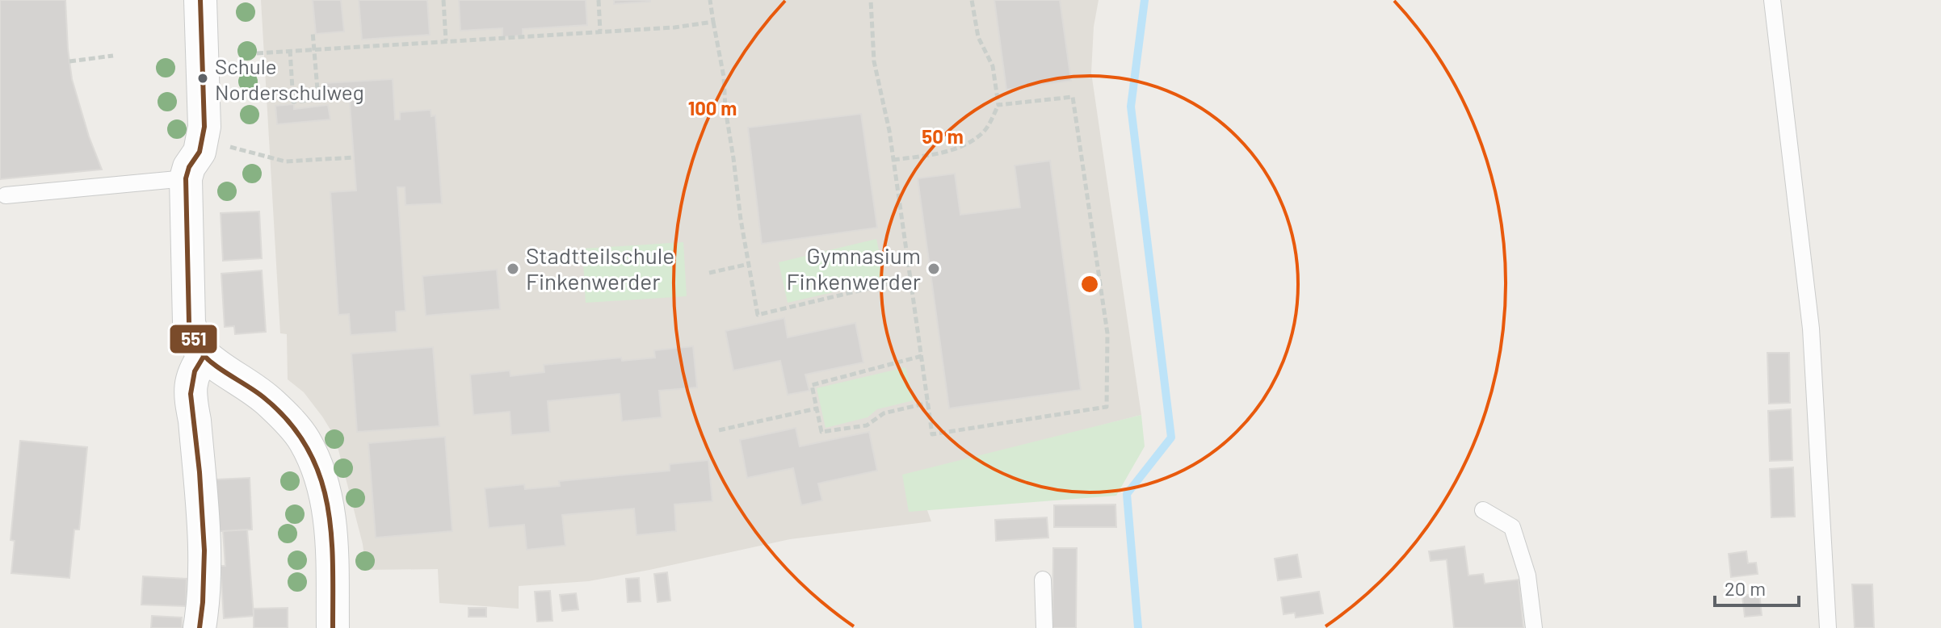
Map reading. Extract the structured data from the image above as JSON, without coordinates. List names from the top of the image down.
{
  "places": ["Schule Norderschulweg", "Stadtteilschule Finkenwerder", "Gymnasium Finkenwerder"],
  "lines": ["transit line 551"],
  "scale_bar": "20 m",
  "rings": ["100 m", "50 m"]
}
